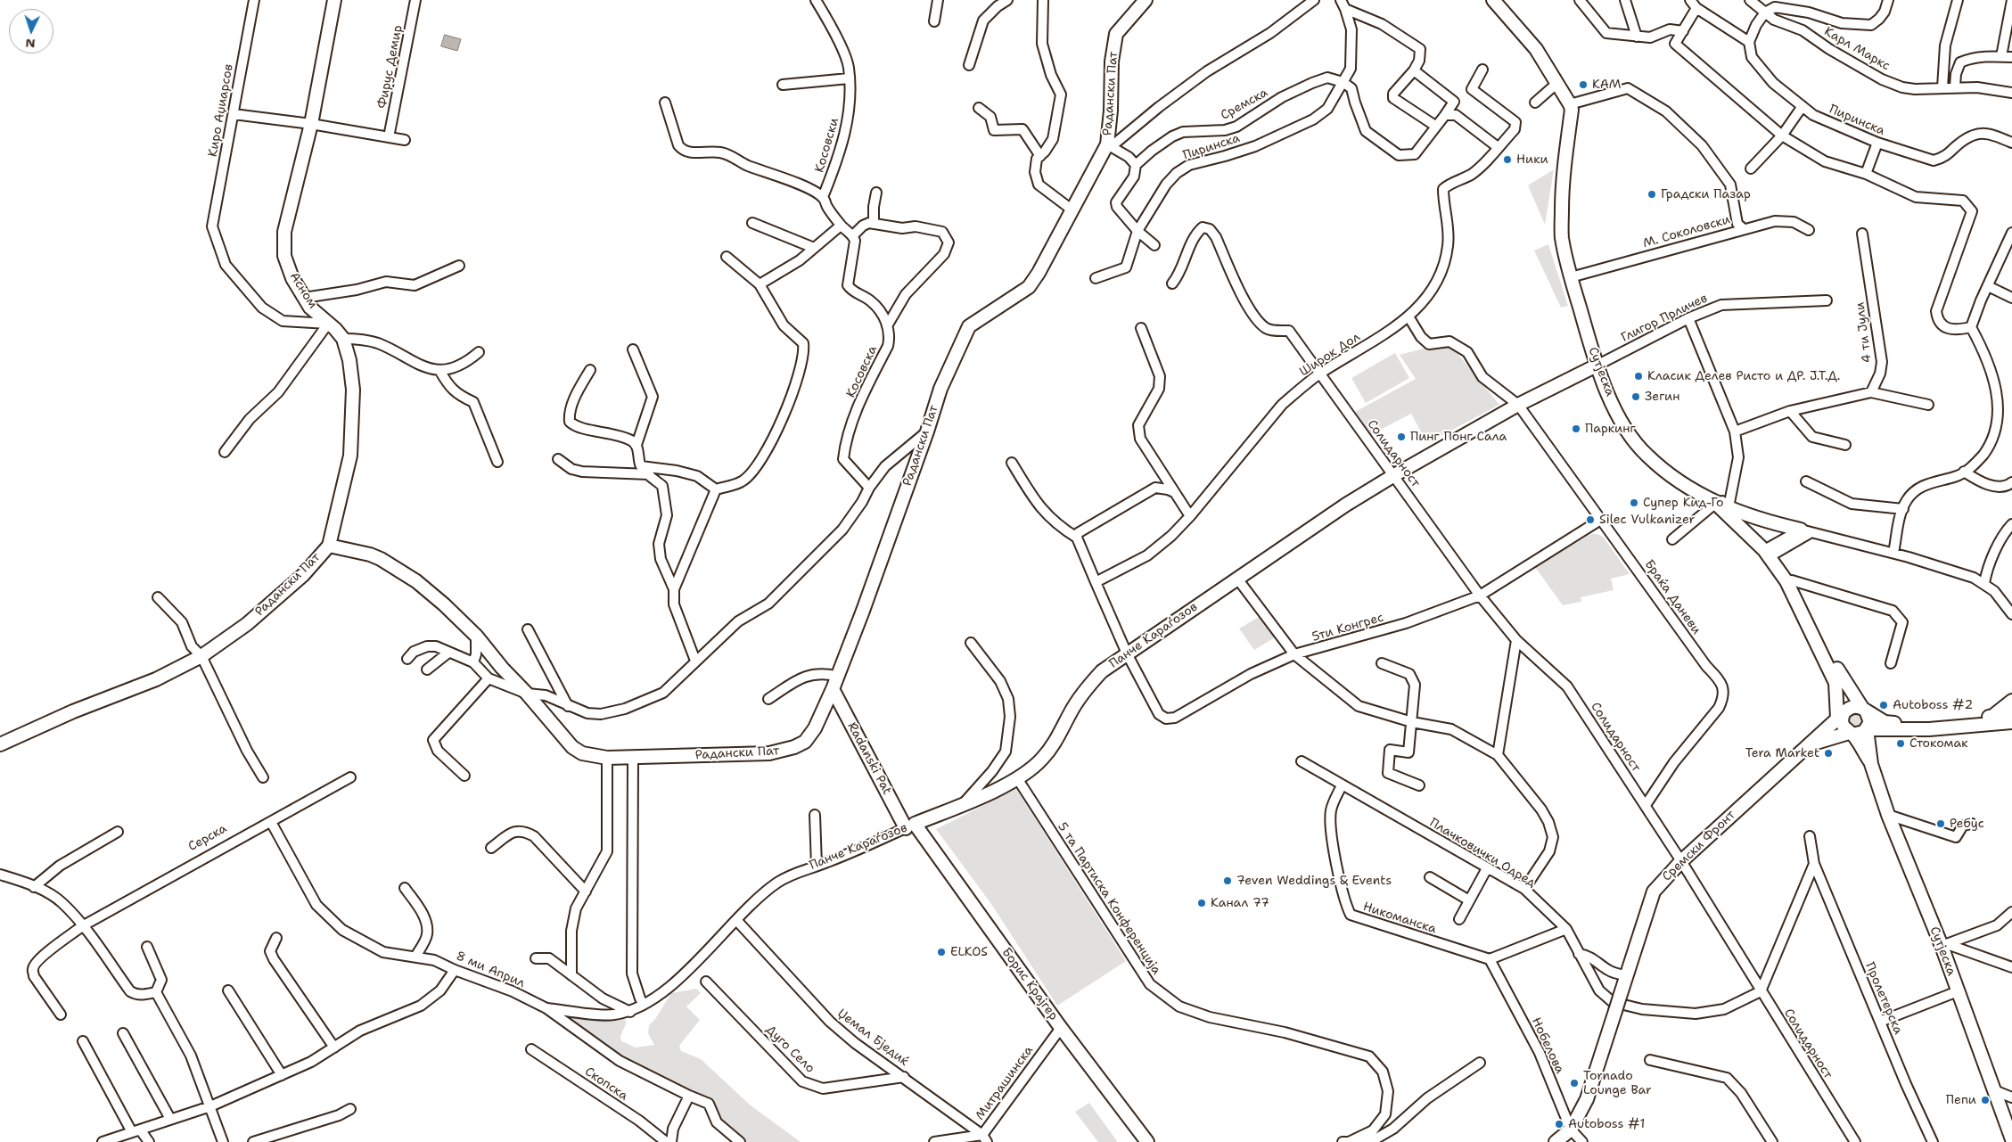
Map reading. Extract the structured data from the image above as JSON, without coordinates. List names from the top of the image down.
{
  "streets": {
    "street": [
      "Карл Маркс",
      "Фирус Демир",
      "Радански Пат",
      "Сремска",
      "Киро Аџиарсов",
      "Пиринска",
      "Косовски",
      "М. Соколовски",
      "Асном",
      "Глигор Прличев",
      "4 ти Јули",
      "Широк Дол",
      "Косовска",
      "Сутјеска",
      "Солидарност",
      "Браќа Даневи",
      "5ти Конгрес",
      "Панче Караѓозов",
      "Radanski Pat",
      "Серска",
      "Сремски Фронт",
      "Плачковички Одред",
      "5 та Партиска Конференција",
      "Никоманска",
      "8 ми Април",
      "Борис Крајгер",
      "Пролетерска",
      "Џемал Бједиќ",
      "Нобелова",
      "Дуго Село",
      "Митрашинска",
      "Скопска"
    ]
  },
  "crossings": [
    ["Радански Пат", "Асном"],
    ["Радански Пат", "Radanski Pat"],
    ["Сремска", "Пиринска"],
    ["Киро Аџиарсов", "Асном"],
    ["М. Соколовски", "Сутјеска"],
    ["Глигор Прличев", "Сутјеска"],
    ["Глигор Прличев", "Панче Караѓозов"],
    ["Широк Дол", "Солидарност"],
    ["Широк Дол", "Браќа Даневи"],
    ["Сутјеска", "Панче Караѓозов"],
    ["Сутјеска", "Сремски Фронт"],
    ["Солидарност", "Браќа Даневи"],
    ["Солидарност", "5ти Конгрес"],
    ["Солидарност", "Панче Караѓозов"],
    ["Солидарност", "Сремски Фронт"],
    ["Солидарност", "Плачковички Одред"],
    ["Браќа Даневи", "5ти Конгрес"],
    ["Браќа Даневи", "Панче Караѓозов"],
    ["5ти Конгрес", "Панче Караѓозов"],
    ["Панче Караѓозов", "Radanski Pat"],
    ["Панче Караѓозов", "5 та Партиска Конференција"],
    ["Панче Караѓозов", "Борис Крајгер"],
    ["Панче Караѓозов", "Џемал Бједиќ"],
    ["Radanski Pat", "Борис Крајгер"],
    ["Серска", "8 ми Април"],
    ["Сремски Фронт", "Нобелова"],
    ["Плачковички Одред", "Никоманска"],
    ["Никоманска", "Нобелова"],
    ["Борис Крајгер", "Митрашинска"],
    ["Џемал Бједиќ", "Дуго Село"],
    ["Џемал Бједиќ", "Митрашинска"]
  ],
  "places": [
    "КАМ",
    "Ники",
    "Градски Пазар",
    "Класик Делев Ристо и ДР. Ј.Т.Д.",
    "Зегин",
    "Паркинг",
    "Пинг Понг Сала",
    "Супер Кид-Го",
    "Silec Vulkanizer",
    "Autoboss #2",
    "Стокомак",
    "Tera Market",
    "Ребус",
    "7even Weddings & Events",
    "Канал 77",
    "ELKOS",
    "Tornado Lounge Bar",
    "Пепи",
    "Autoboss #1"
  ],
  "north": "bottom"
}
